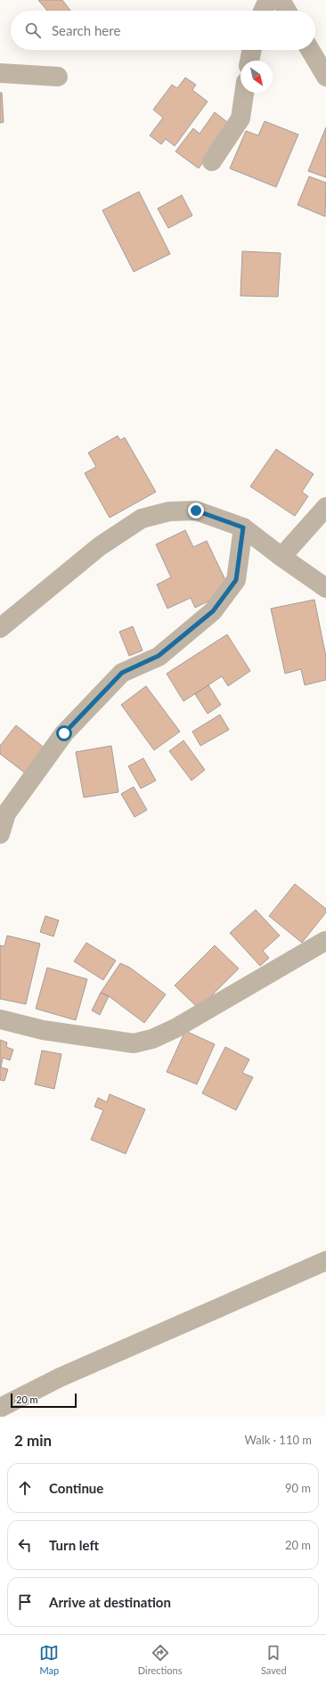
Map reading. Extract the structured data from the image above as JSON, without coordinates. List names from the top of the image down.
{
  "scale_bar": "20 m",
  "north": "bottom right",
  "page": {
    "search": "Search here",
    "scale": "20 m",
    "heading": ["2 min", "Walk · 110 m"],
    "list": [
      ["Continue", "90 m"],
      ["Turn left", "20 m"],
      "Arrive at destination"
    ],
    "nav": ["Map", "Directions", "Saved"]
  }
}
